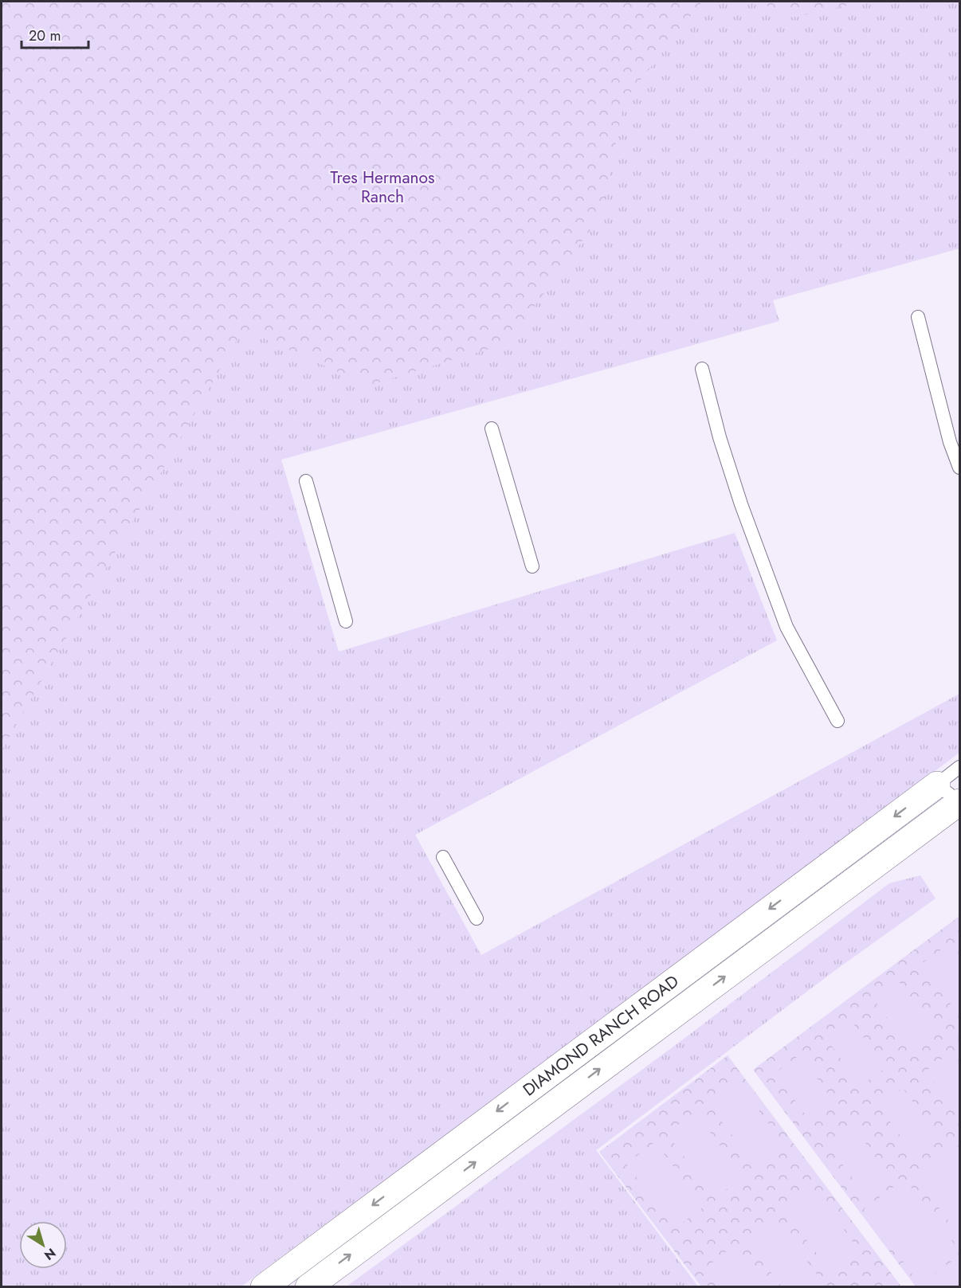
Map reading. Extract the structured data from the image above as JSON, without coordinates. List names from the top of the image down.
{
  "streets": {
    "street": ["DIAMOND RANCH ROAD"]
  },
  "parks": ["Tres Hermanos Ranch"],
  "scale_bar": "20 m",
  "north": "bottom right"
}
